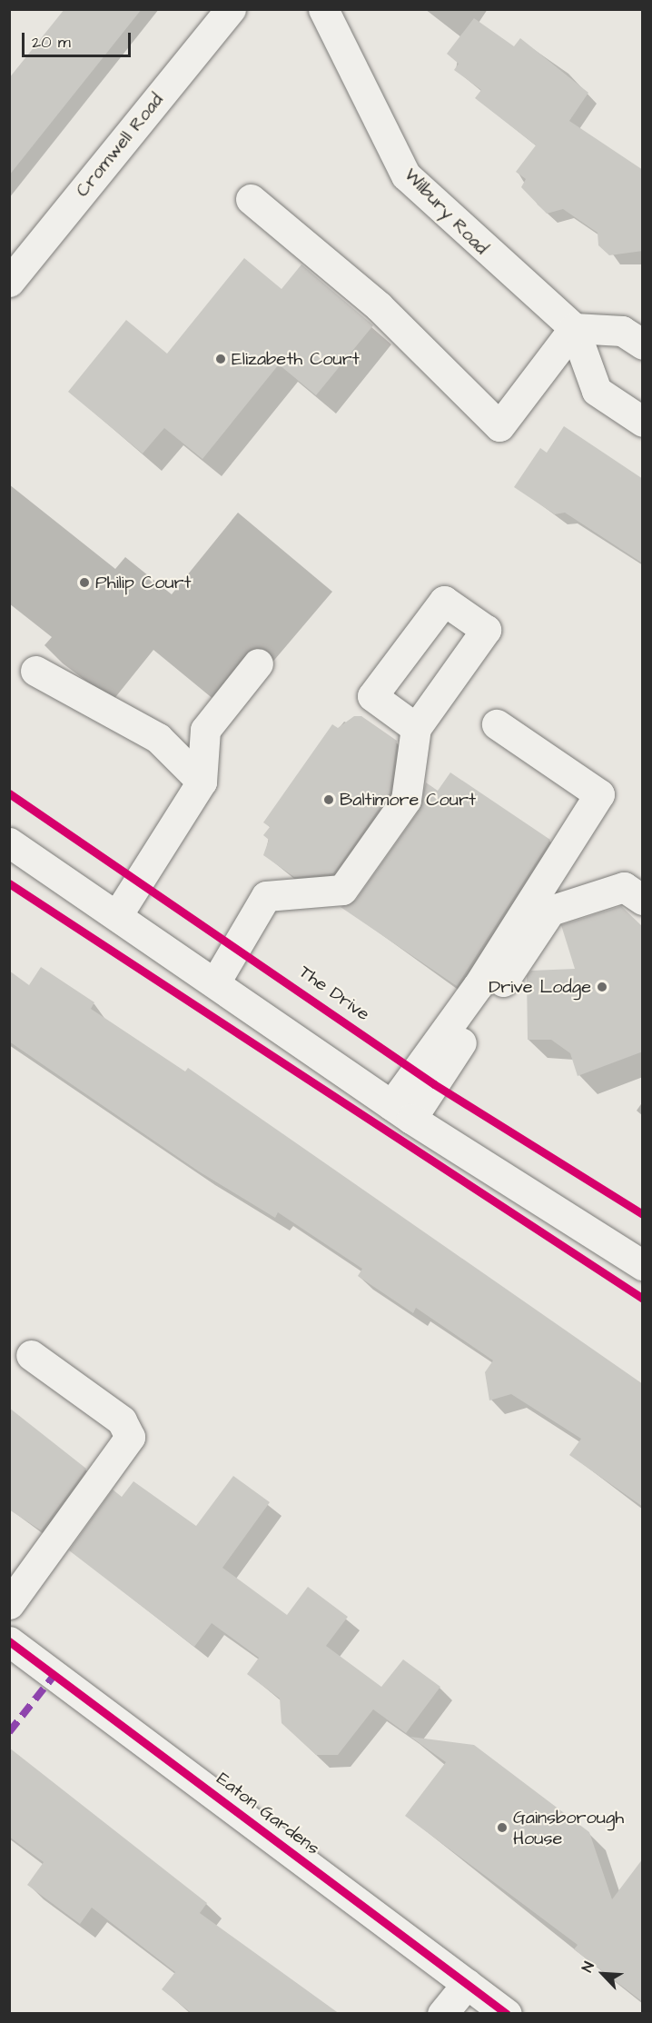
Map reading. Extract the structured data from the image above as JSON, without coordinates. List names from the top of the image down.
{
  "streets": {
    "street": ["Cromwell Road", "Wilbury Road", "Eaton Gardens"],
    "cycle path": ["The Drive"]
  },
  "places": [
    "Elizabeth Court",
    "Philip Court",
    "Baltimore Court",
    "Drive Lodge",
    "Gainsborough House"
  ],
  "scale_bar": "20 m",
  "north": "top left"
}
